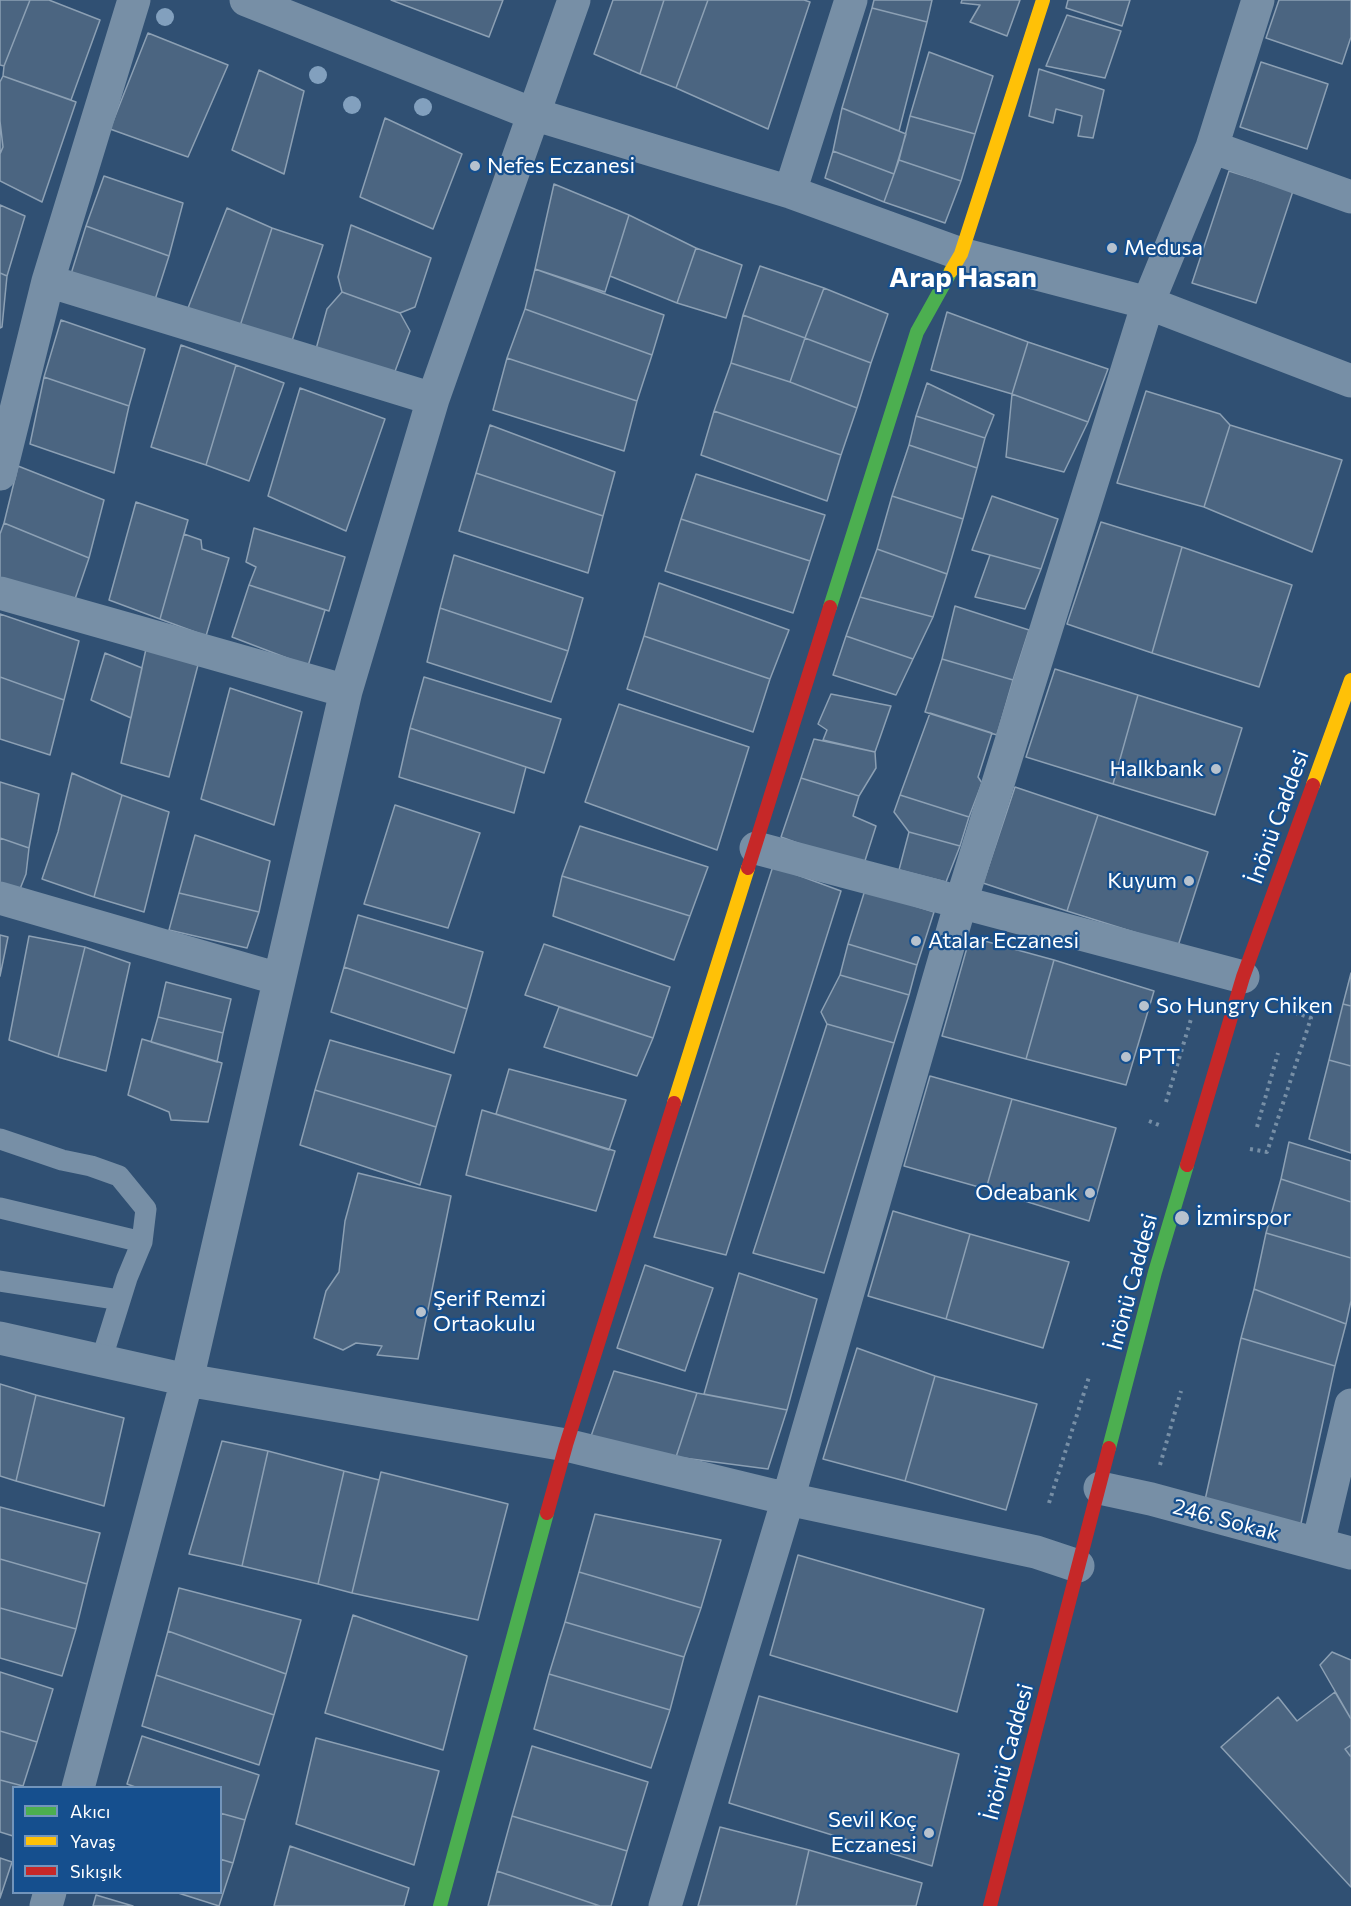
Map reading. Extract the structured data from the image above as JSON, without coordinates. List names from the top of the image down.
{
  "streets": {
    "street": ["İnönü Caddesi", "246. Sokak"]
  },
  "crossings": [
    ["İnönü Caddesi", "246. Sokak"]
  ],
  "districts": ["Arap Hasan"],
  "places": [
    "Nefes Eczanesi",
    "Medusa",
    "Halkbank",
    "Kuyum",
    "Atalar Eczanesi",
    "So Hungry Chiken",
    "PTT",
    "Odeabank",
    "İzmirspor",
    "Şerif Remzi Ortaokulu",
    "Sevil Koç Eczanesi"
  ],
  "legend": ["Akıcı", "Yavaş", "Sıkışık"]
}
